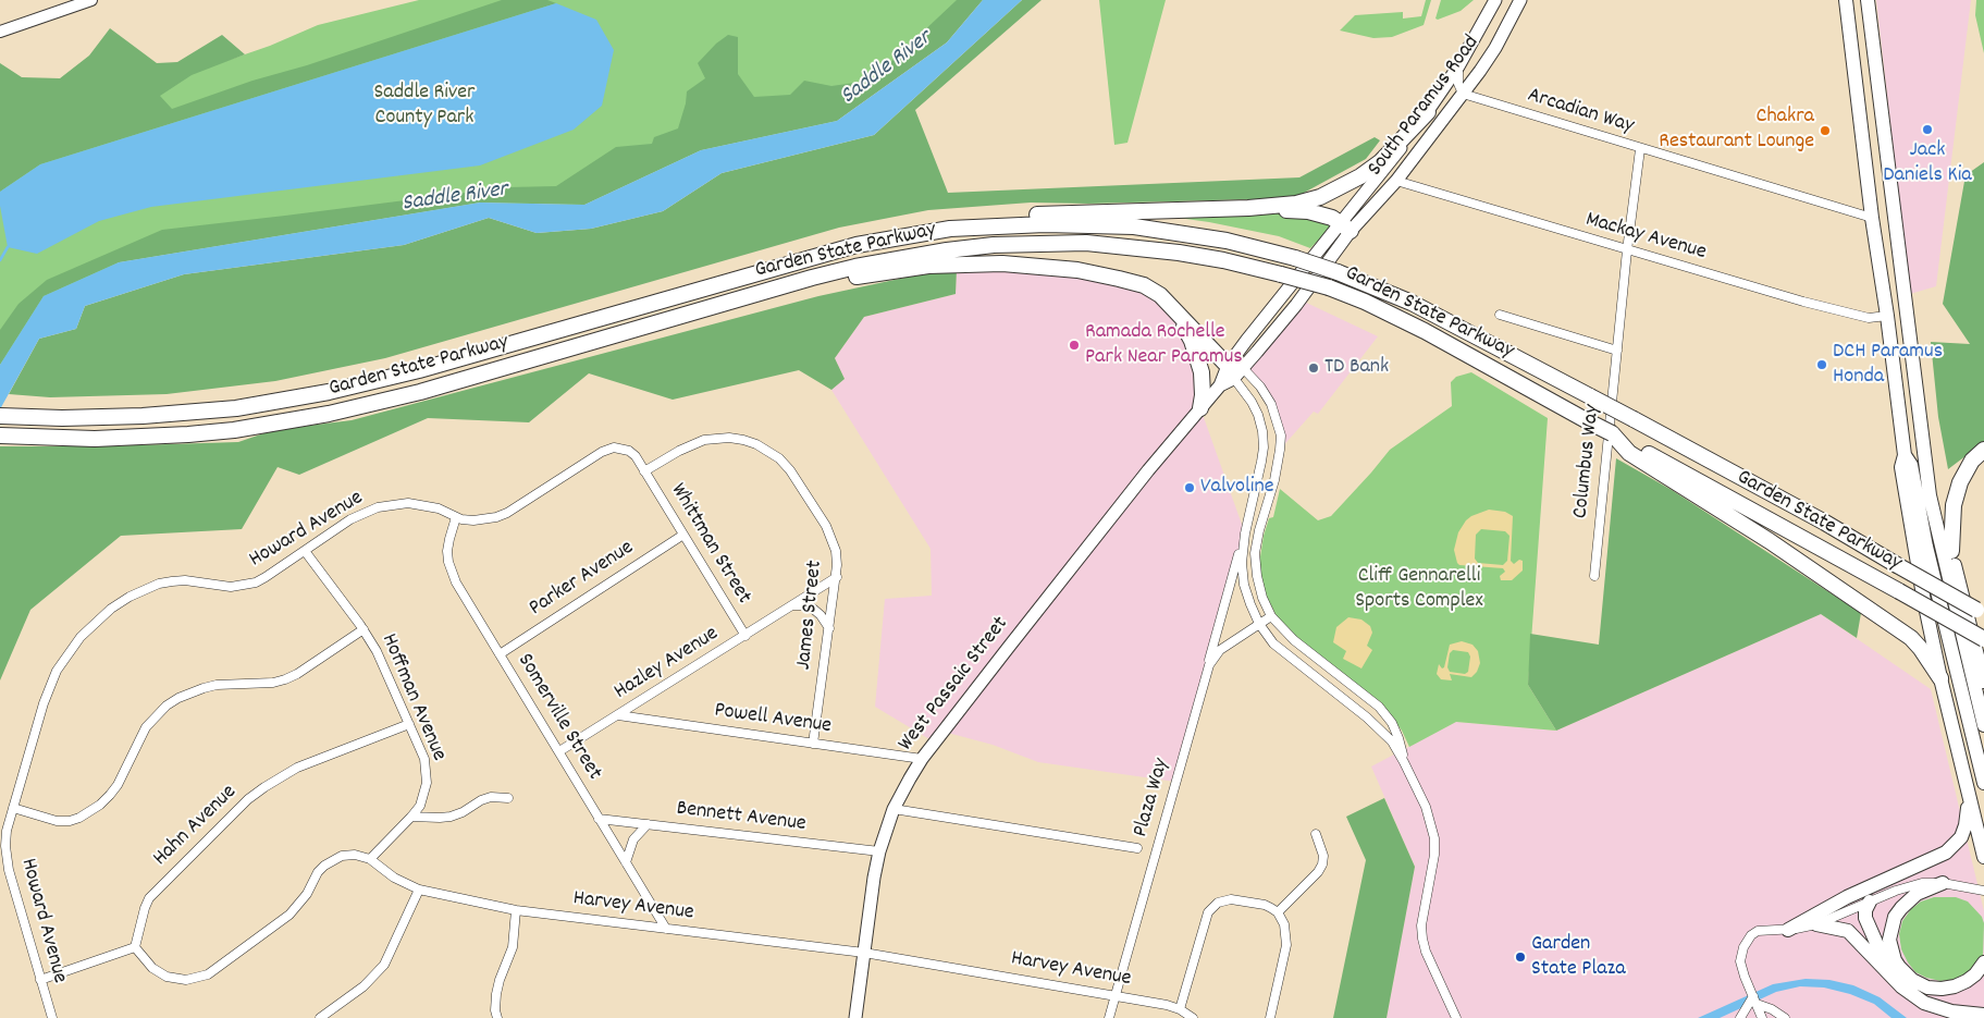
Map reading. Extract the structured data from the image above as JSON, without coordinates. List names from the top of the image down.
{
  "streets": {
    "highway": ["Garden State Parkway"],
    "main road": ["South Paramus Road", "West Passaic Street"],
    "street": [
      "Arcadian Way",
      "Mackay Avenue",
      "Columbus Way",
      "Howard Avenue",
      "Whittman Street",
      "Parker Avenue",
      "James Street",
      "Hazley Avenue",
      "Hoffman Avenue",
      "Somerville Street",
      "Powell Avenue",
      "Plaza Way",
      "Bennett Avenue",
      "Hahn Avenue",
      "Harvey Avenue"
    ]
  },
  "crossings": [
    ["South Paramus Road", "Arcadian Way"],
    ["South Paramus Road", "Mackay Avenue"],
    ["Arcadian Way", "Columbus Way"],
    ["Mackay Avenue", "Columbus Way"],
    ["Howard Avenue", "Whittman Street"],
    ["Howard Avenue", "James Street"],
    ["Howard Avenue", "Hoffman Avenue"],
    ["Howard Avenue", "Somerville Street"],
    ["Whittman Street", "Parker Avenue"],
    ["Whittman Street", "James Street"],
    ["Whittman Street", "Hazley Avenue"],
    ["Parker Avenue", "Somerville Street"],
    ["James Street", "Hazley Avenue"],
    ["James Street", "Powell Avenue"],
    ["Hazley Avenue", "Somerville Street"],
    ["Hazley Avenue", "Powell Avenue"],
    ["West Passaic Street", "Powell Avenue"],
    ["West Passaic Street", "Bennett Avenue"],
    ["West Passaic Street", "Harvey Avenue"],
    ["Hoffman Avenue", "Hahn Avenue"],
    ["Hoffman Avenue", "Harvey Avenue"],
    ["Somerville Street", "Bennett Avenue"],
    ["Somerville Street", "Harvey Avenue"],
    ["Plaza Way", "Harvey Avenue"]
  ],
  "water": ["Saddle River"],
  "parks": ["Saddle River County Park", "Cliff Gennarelli Sports Complex"],
  "places": [
    "Jack Daniels Kia",
    "Chakra Restaurant Lounge",
    "Ramada Rochelle Park Near Paramus",
    "DCH Paramus Honda",
    "TD Bank",
    "Valvoline",
    "Garden State Plaza"
  ]
}
